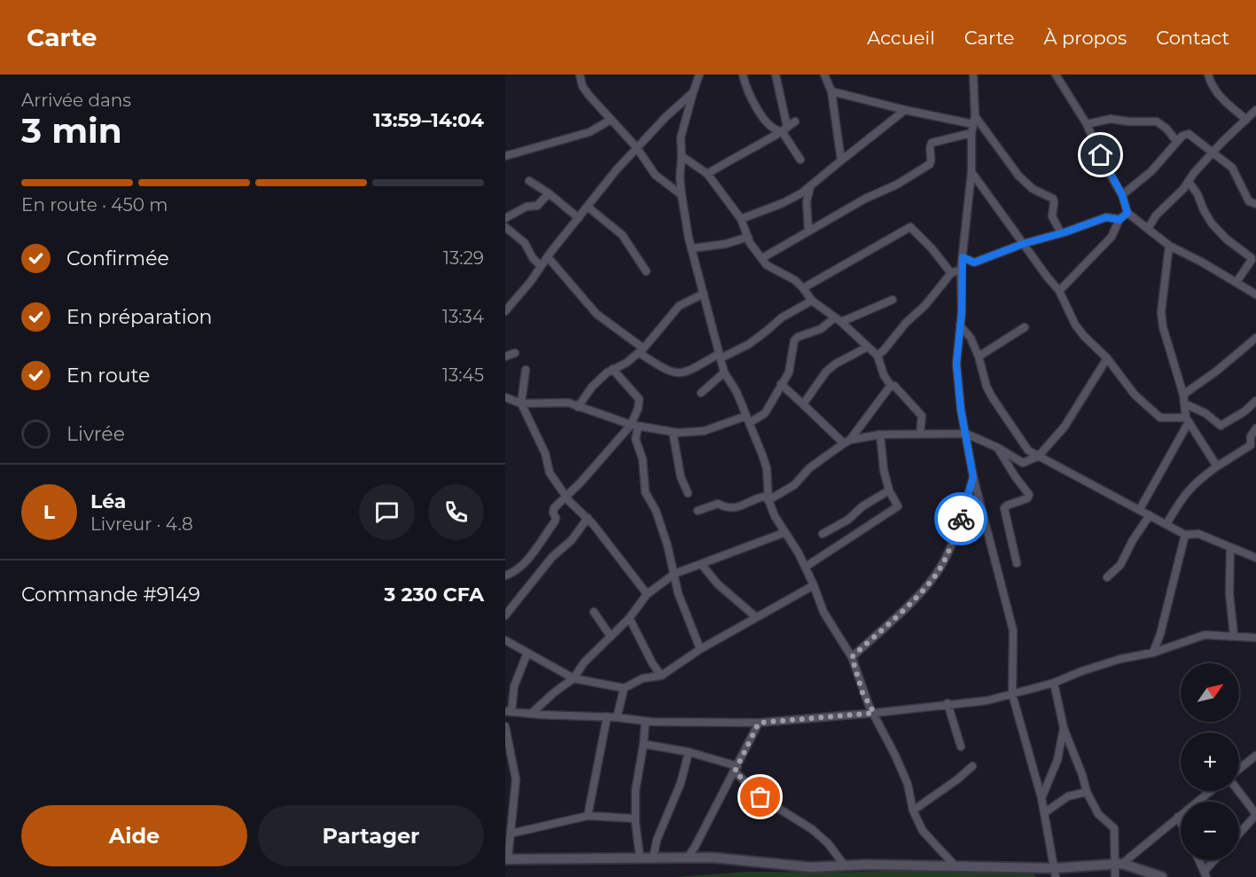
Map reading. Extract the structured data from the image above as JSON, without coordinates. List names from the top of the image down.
{
  "north": "top right",
  "page": {
    "header": "Carte",
    "nav": [
      "Accueil",
      "Carte",
      "À propos",
      "Contact"
    ],
    "heading": ["3 min", "Arrivée dans", "13:59–14:04"],
    "panel": [
      "Léa",
      "Livreur · 4.8",
      "Commande #9149",
      "3 230 CFA"
    ],
    "bar": "En route · 450 m",
    "list": [
      ["Confirmée", "13:29"],
      ["En préparation", "13:34"],
      ["En route", "13:45"],
      "Livrée"
    ],
    "round": "L",
    "map_buttons": ["+", "−"],
    "buttons": ["Aide", "Partager"]
  }
}
